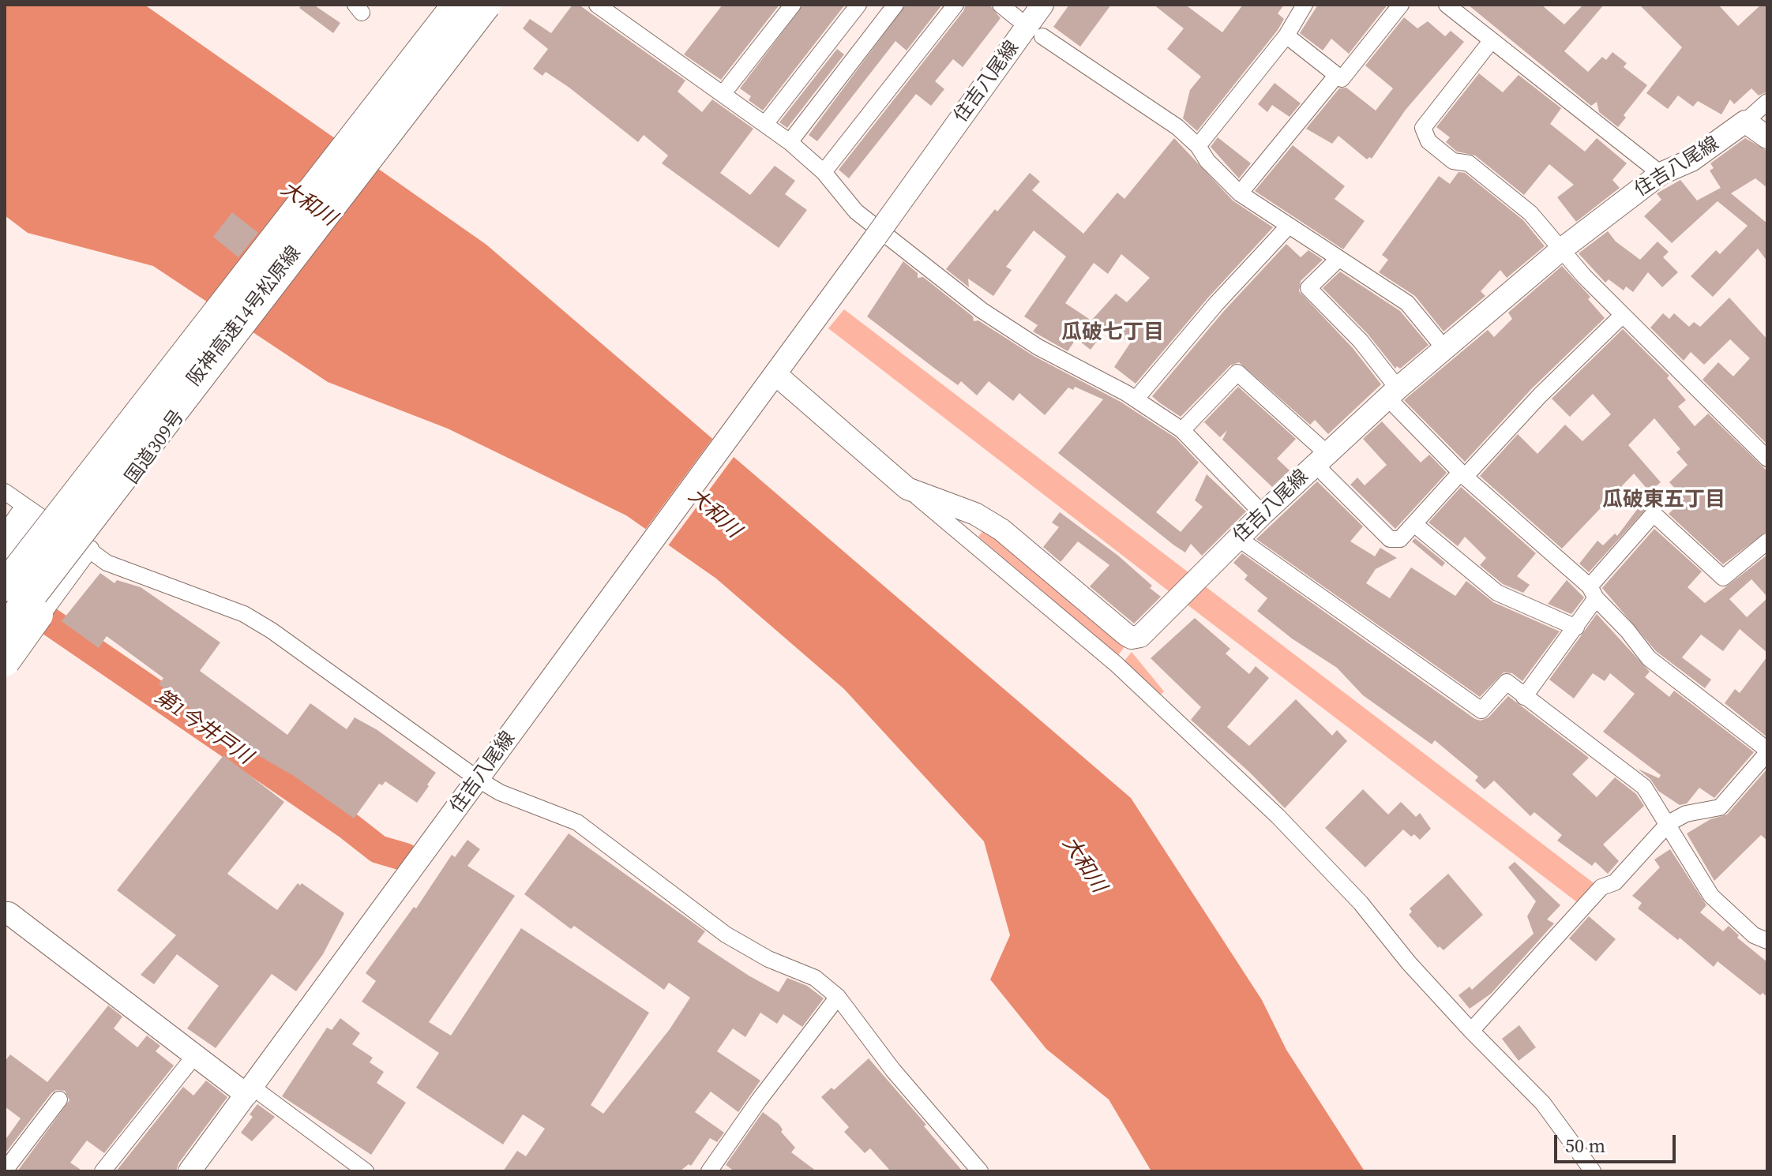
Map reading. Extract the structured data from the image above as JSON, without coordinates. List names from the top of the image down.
{
  "streets": {
    "highway": ["阪神高速14号松原線", "国道309号"],
    "main road": ["住吉八尾線"]
  },
  "districts": ["瓜破七丁目", "瓜破東五丁目"],
  "water": ["大和川", "第1今井戸川"],
  "scale_bar": "50 m"
}
